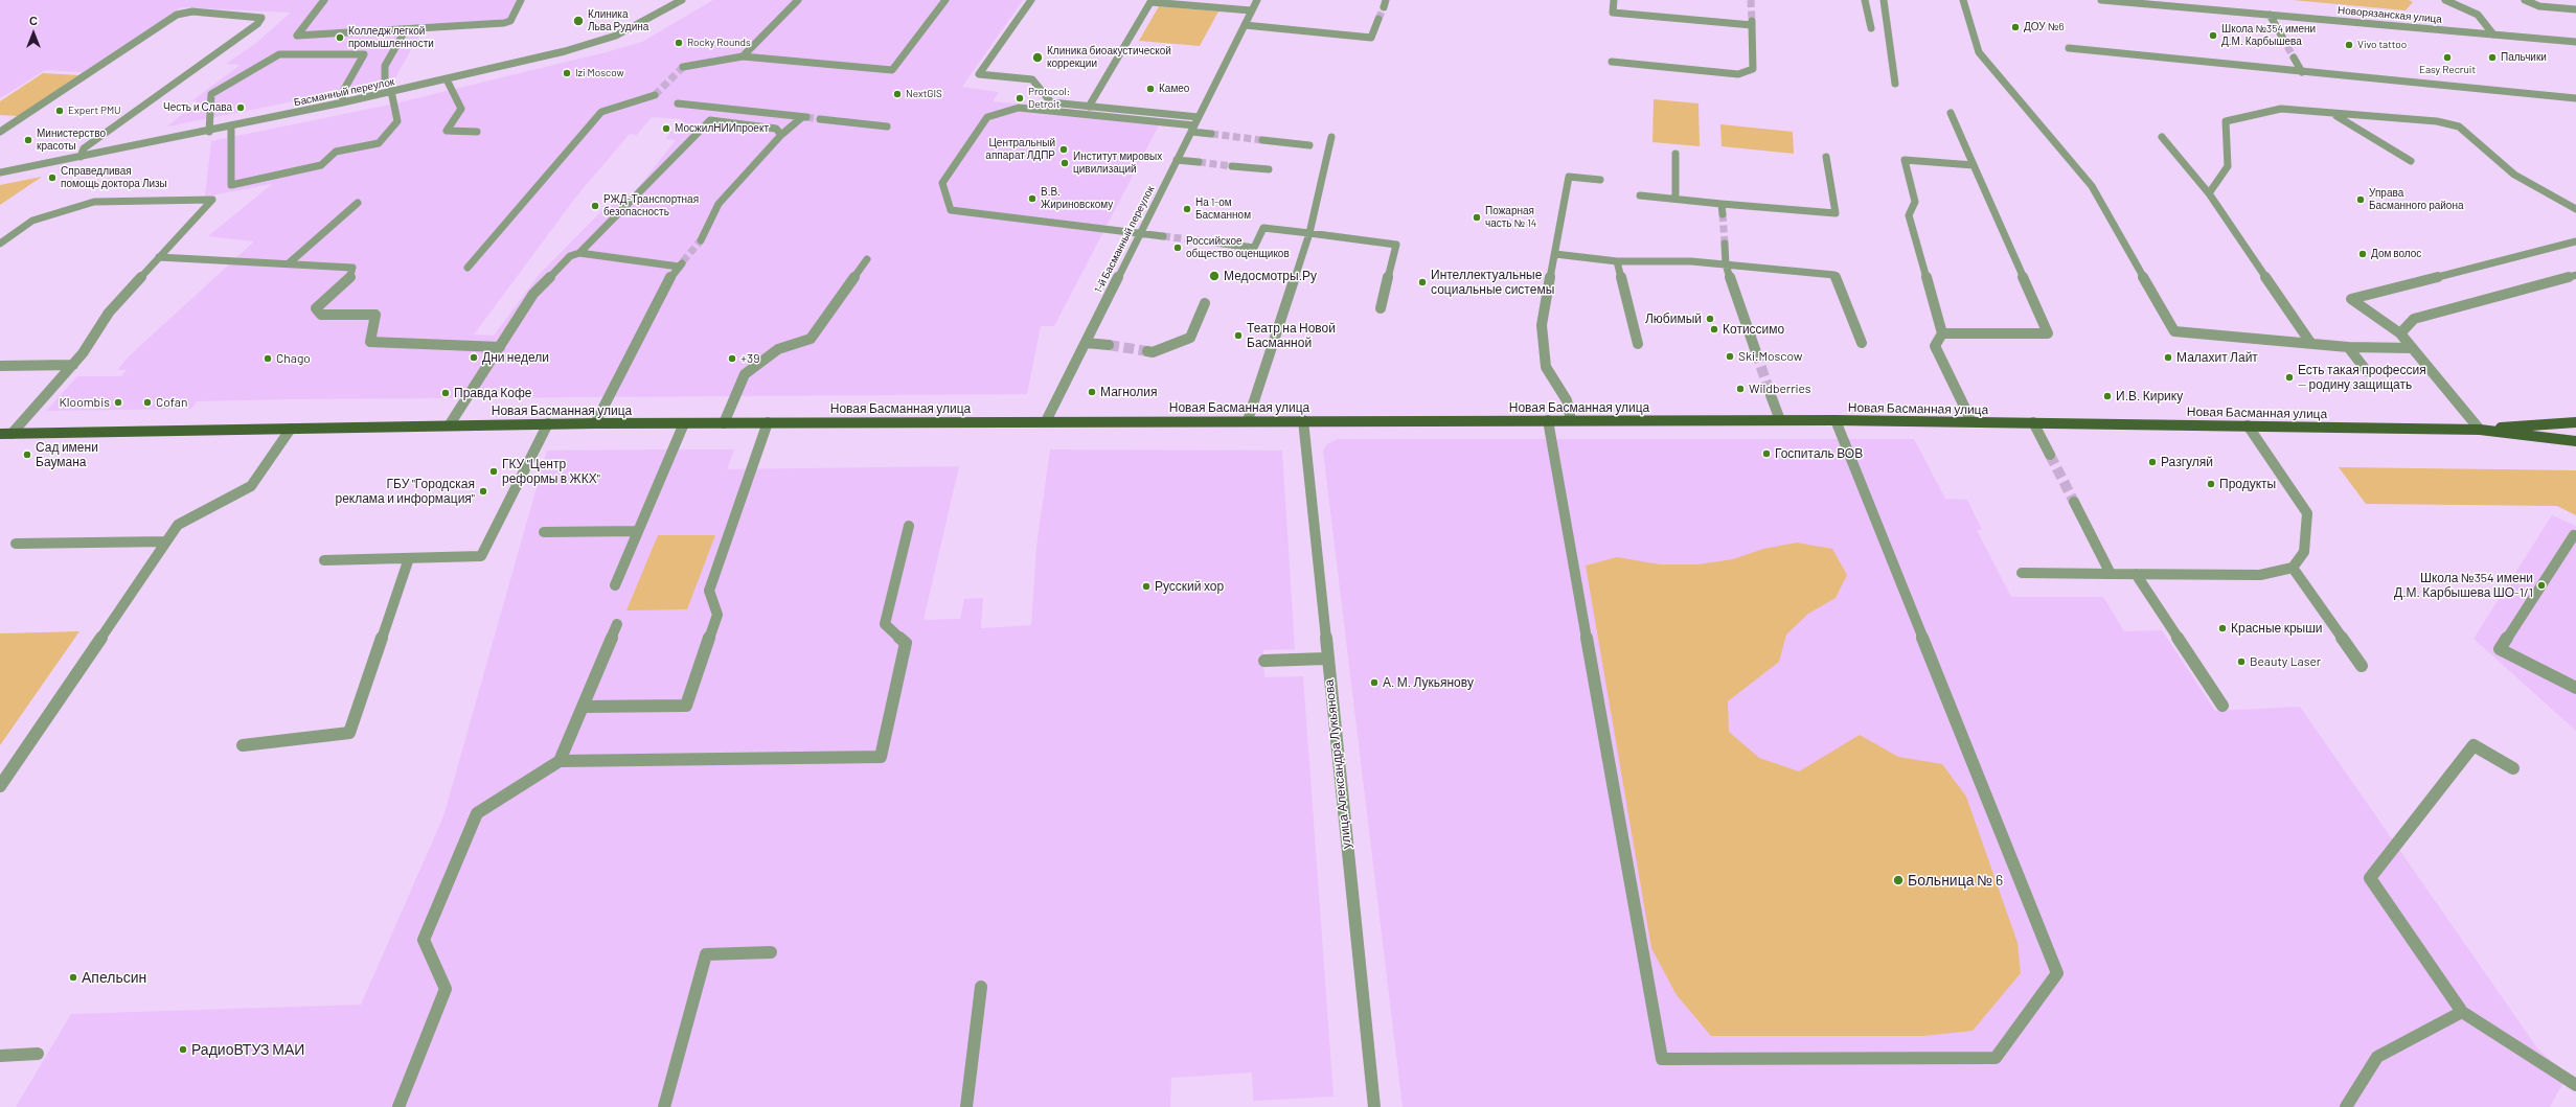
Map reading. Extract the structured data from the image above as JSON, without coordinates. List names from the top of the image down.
{
  "streets": {
    "main road": ["Новая Басманная улица"],
    "street": [
      "Новорязанская улица",
      "Басманный переулок",
      "1-й Басманный переулок",
      "улица Александра Лукьянова"
    ]
  },
  "crossings": [
    ["1-й Басманный переулок", "Новая Басманная улица"],
    ["Новая Басманная улица", "улица Александра Лукьянова"]
  ],
  "places": [
    "Клиника Льва Рудина",
    "ДОУ №6",
    "Школа №354 имени Д.М. Карбышева",
    "Колледж легкой промышленности",
    "Rocky Rounds",
    "Vivo tattoo",
    "Клиника биоакустической коррекции",
    "Easy Recruit",
    "Пальчики",
    "Izi Moscow",
    "Камео",
    "NextGIS",
    "Protocol: Detroit",
    "Честь и Слава",
    "Expert PMU",
    "МосжилНИИпроект",
    "Министерство красоты",
    "Центральный аппарат ЛДПР",
    "Институт мировых цивилизаций",
    "Справедливая помощь доктора Лизы",
    "В.В. Жириновскому",
    "Управа Басманного района",
    "РЖД-Транспортная безопасность",
    "На 1-ом Басманном",
    "Пожарная часть № 14",
    "Российское общество оценщиков",
    "Дом волос",
    "Медосмотры.Ру",
    "Интеллектуальные социальные системы",
    "Любимый",
    "Котиссимо",
    "Театр на Новой Басманной",
    "Ski.Moscow",
    "Дни недели",
    "Малахит Лайт",
    "Chago",
    "+39",
    "Есть такая профессия — родину защищать",
    "Wildberries",
    "Магнолия",
    "Правда Кофе",
    "И.В. Кирику",
    "Kloombis",
    "Cofan",
    "Госпиталь ВОВ",
    "Сад имени Баумана",
    "Разгуляй",
    "ГКУ \"Центр реформы в ЖКХ\"",
    "Продукты",
    "ГБУ \"Городская реклама и информация\"",
    "Школа №354 имени Д.М. Карбышева ШО-1/1",
    "Русский хор",
    "Красные крыши",
    "Beauty Laser",
    "А. М. Лукьянову",
    "Больница № 6",
    "Апельсин",
    "РадиоВТУЗ МАИ"
  ],
  "north": "top"
}
